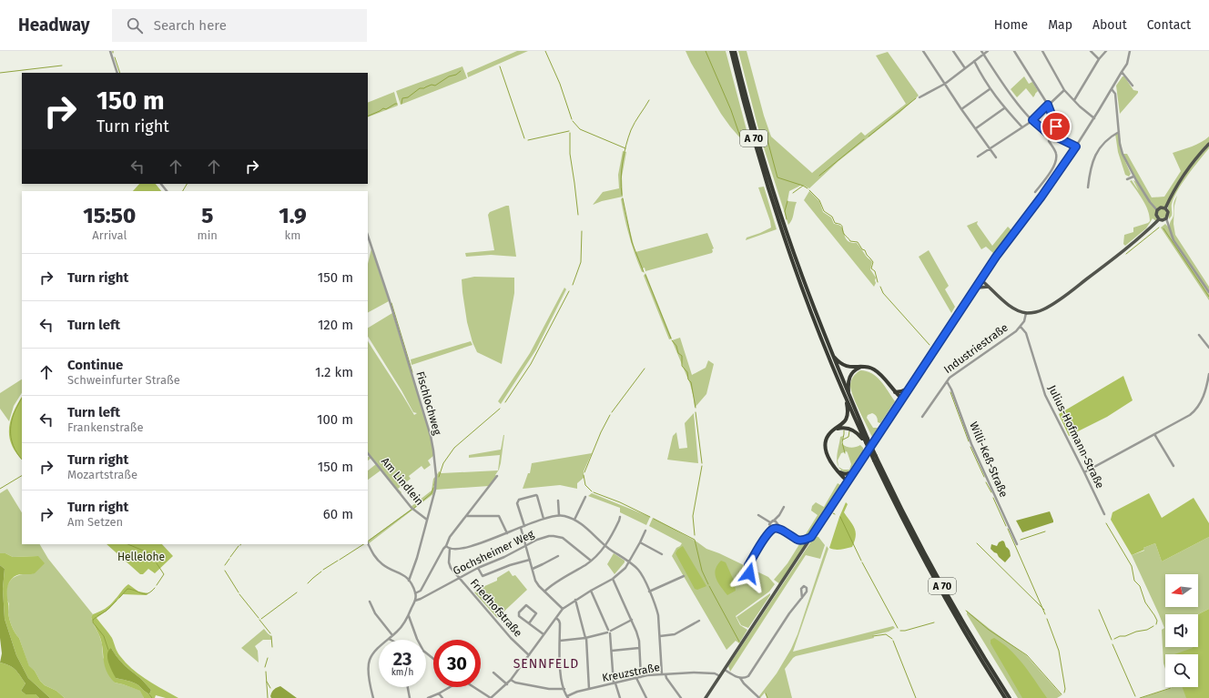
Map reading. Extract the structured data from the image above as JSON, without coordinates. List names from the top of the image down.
{
  "streets": {
    "highway": ["A 70"],
    "street": [
      "Industriestraße",
      "Fischlochweg",
      "Julius-Hofmann-Straße",
      "Willi-Keß-Straße",
      "Am Lindlein",
      "Gochsheimer Weg",
      "Friedhofstraße",
      "Kreuzstraße"
    ]
  },
  "crossings": [
    ["Industriestraße", "Julius-Hofmann-Straße"],
    ["Industriestraße", "Willi-Keß-Straße"],
    ["Fischlochweg", "Am Lindlein"],
    ["Gochsheimer Weg", "Friedhofstraße"]
  ],
  "districts": ["SENNFELD"],
  "parks": ["Hellelohe"],
  "north": "left",
  "page": {
    "header": "Headway",
    "search": "Search here",
    "nav": [
      "Home",
      "Map",
      "About",
      "Contact"
    ],
    "turn": ["150 m", "Turn right"],
    "eta": [
      "15:50",
      "Arrival",
      "5",
      "min",
      "1.9",
      "km"
    ],
    "list": [
      {
        "name": "Turn right",
        "value": "150 m"
      },
      {
        "name": "Turn left",
        "value": "120 m"
      },
      {
        "name": "Continue",
        "note": "Schweinfurter Straße",
        "value": "1.2 km"
      },
      {
        "name": "Turn left",
        "note": "Frankenstraße",
        "value": "100 m"
      },
      {
        "name": "Turn right",
        "note": "Mozartstraße",
        "value": "150 m"
      },
      {
        "name": "Turn right",
        "note": "Am Setzen",
        "value": "60 m"
      }
    ],
    "speed": "23 km/h",
    "limit": "30"
  }
}
